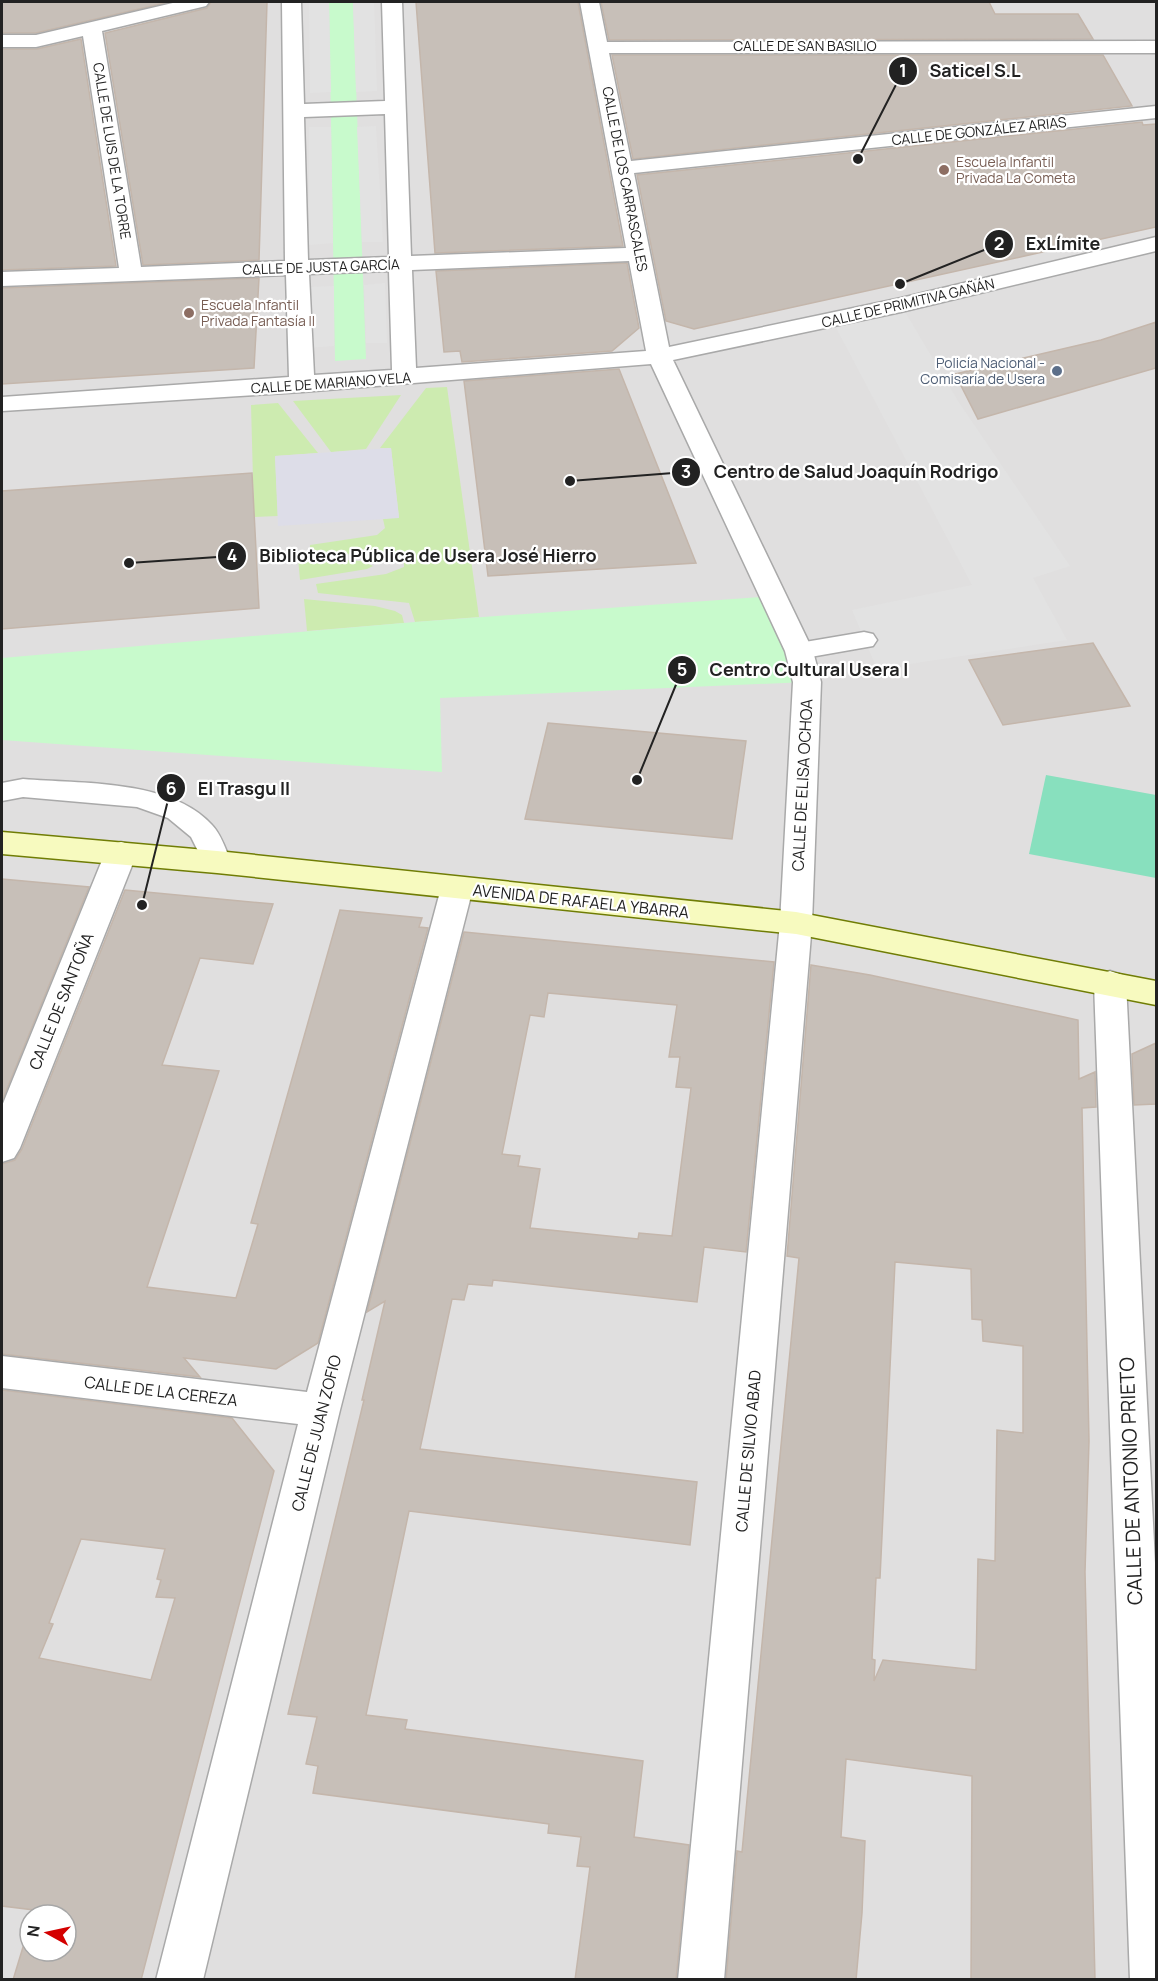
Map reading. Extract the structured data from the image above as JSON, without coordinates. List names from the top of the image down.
{
  "streets": {
    "main road": ["AVENIDA DE RAFAELA YBARRA"],
    "street": [
      "CALLE DE SAN BASILIO",
      "CALLE DE GONZÁLEZ ARIAS",
      "CALLE DE LUIS DE LA TORRE",
      "CALLE DE LOS CARRASCALES",
      "CALLE DE JUSTA GARCÍA",
      "CALLE DE PRIMITIVA GAÑÁN",
      "CALLE DE MARIANO VELA",
      "CALLE DE ELISA OCHOA",
      "CALLE DE SANTOÑA",
      "CALLE DE LA CEREZA",
      "CALLE DE JUAN ZOFIO",
      "CALLE DE SILVIO ABAD",
      "CALLE DE ANTONIO PRIETO"
    ]
  },
  "crossings": [
    ["CALLE DE SAN BASILIO", "CALLE DE LOS CARRASCALES"],
    ["CALLE DE GONZÁLEZ ARIAS", "CALLE DE LOS CARRASCALES"],
    ["CALLE DE LUIS DE LA TORRE", "CALLE DE JUSTA GARCÍA"],
    ["CALLE DE LOS CARRASCALES", "CALLE DE JUSTA GARCÍA"],
    ["CALLE DE LOS CARRASCALES", "CALLE DE PRIMITIVA GAÑÁN"],
    ["CALLE DE LOS CARRASCALES", "CALLE DE MARIANO VELA"],
    ["CALLE DE LOS CARRASCALES", "CALLE DE ELISA OCHOA"],
    ["CALLE DE PRIMITIVA GAÑÁN", "CALLE DE MARIANO VELA"],
    ["CALLE DE PRIMITIVA GAÑÁN", "CALLE DE ELISA OCHOA"],
    ["CALLE DE MARIANO VELA", "CALLE DE ELISA OCHOA"],
    ["CALLE DE ELISA OCHOA", "AVENIDA DE RAFAELA YBARRA"],
    ["CALLE DE ELISA OCHOA", "CALLE DE SILVIO ABAD"],
    ["AVENIDA DE RAFAELA YBARRA", "CALLE DE SANTOÑA"],
    ["AVENIDA DE RAFAELA YBARRA", "CALLE DE JUAN ZOFIO"],
    ["AVENIDA DE RAFAELA YBARRA", "CALLE DE SILVIO ABAD"],
    ["AVENIDA DE RAFAELA YBARRA", "CALLE DE ANTONIO PRIETO"],
    ["CALLE DE LA CEREZA", "CALLE DE JUAN ZOFIO"]
  ],
  "places": [
    "Saticel S.L",
    "Escuela Infantil Privada La Cometa",
    "ExLímite",
    "Escuela Infantil Privada Fantasía II",
    "Policía Nacional - Comisaría de Usera",
    "Centro de Salud Joaquín Rodrigo",
    "Biblioteca Pública de Usera José Hierro",
    "Centro Cultural Usera I",
    "El Trasgu II"
  ],
  "north": "left"
}
